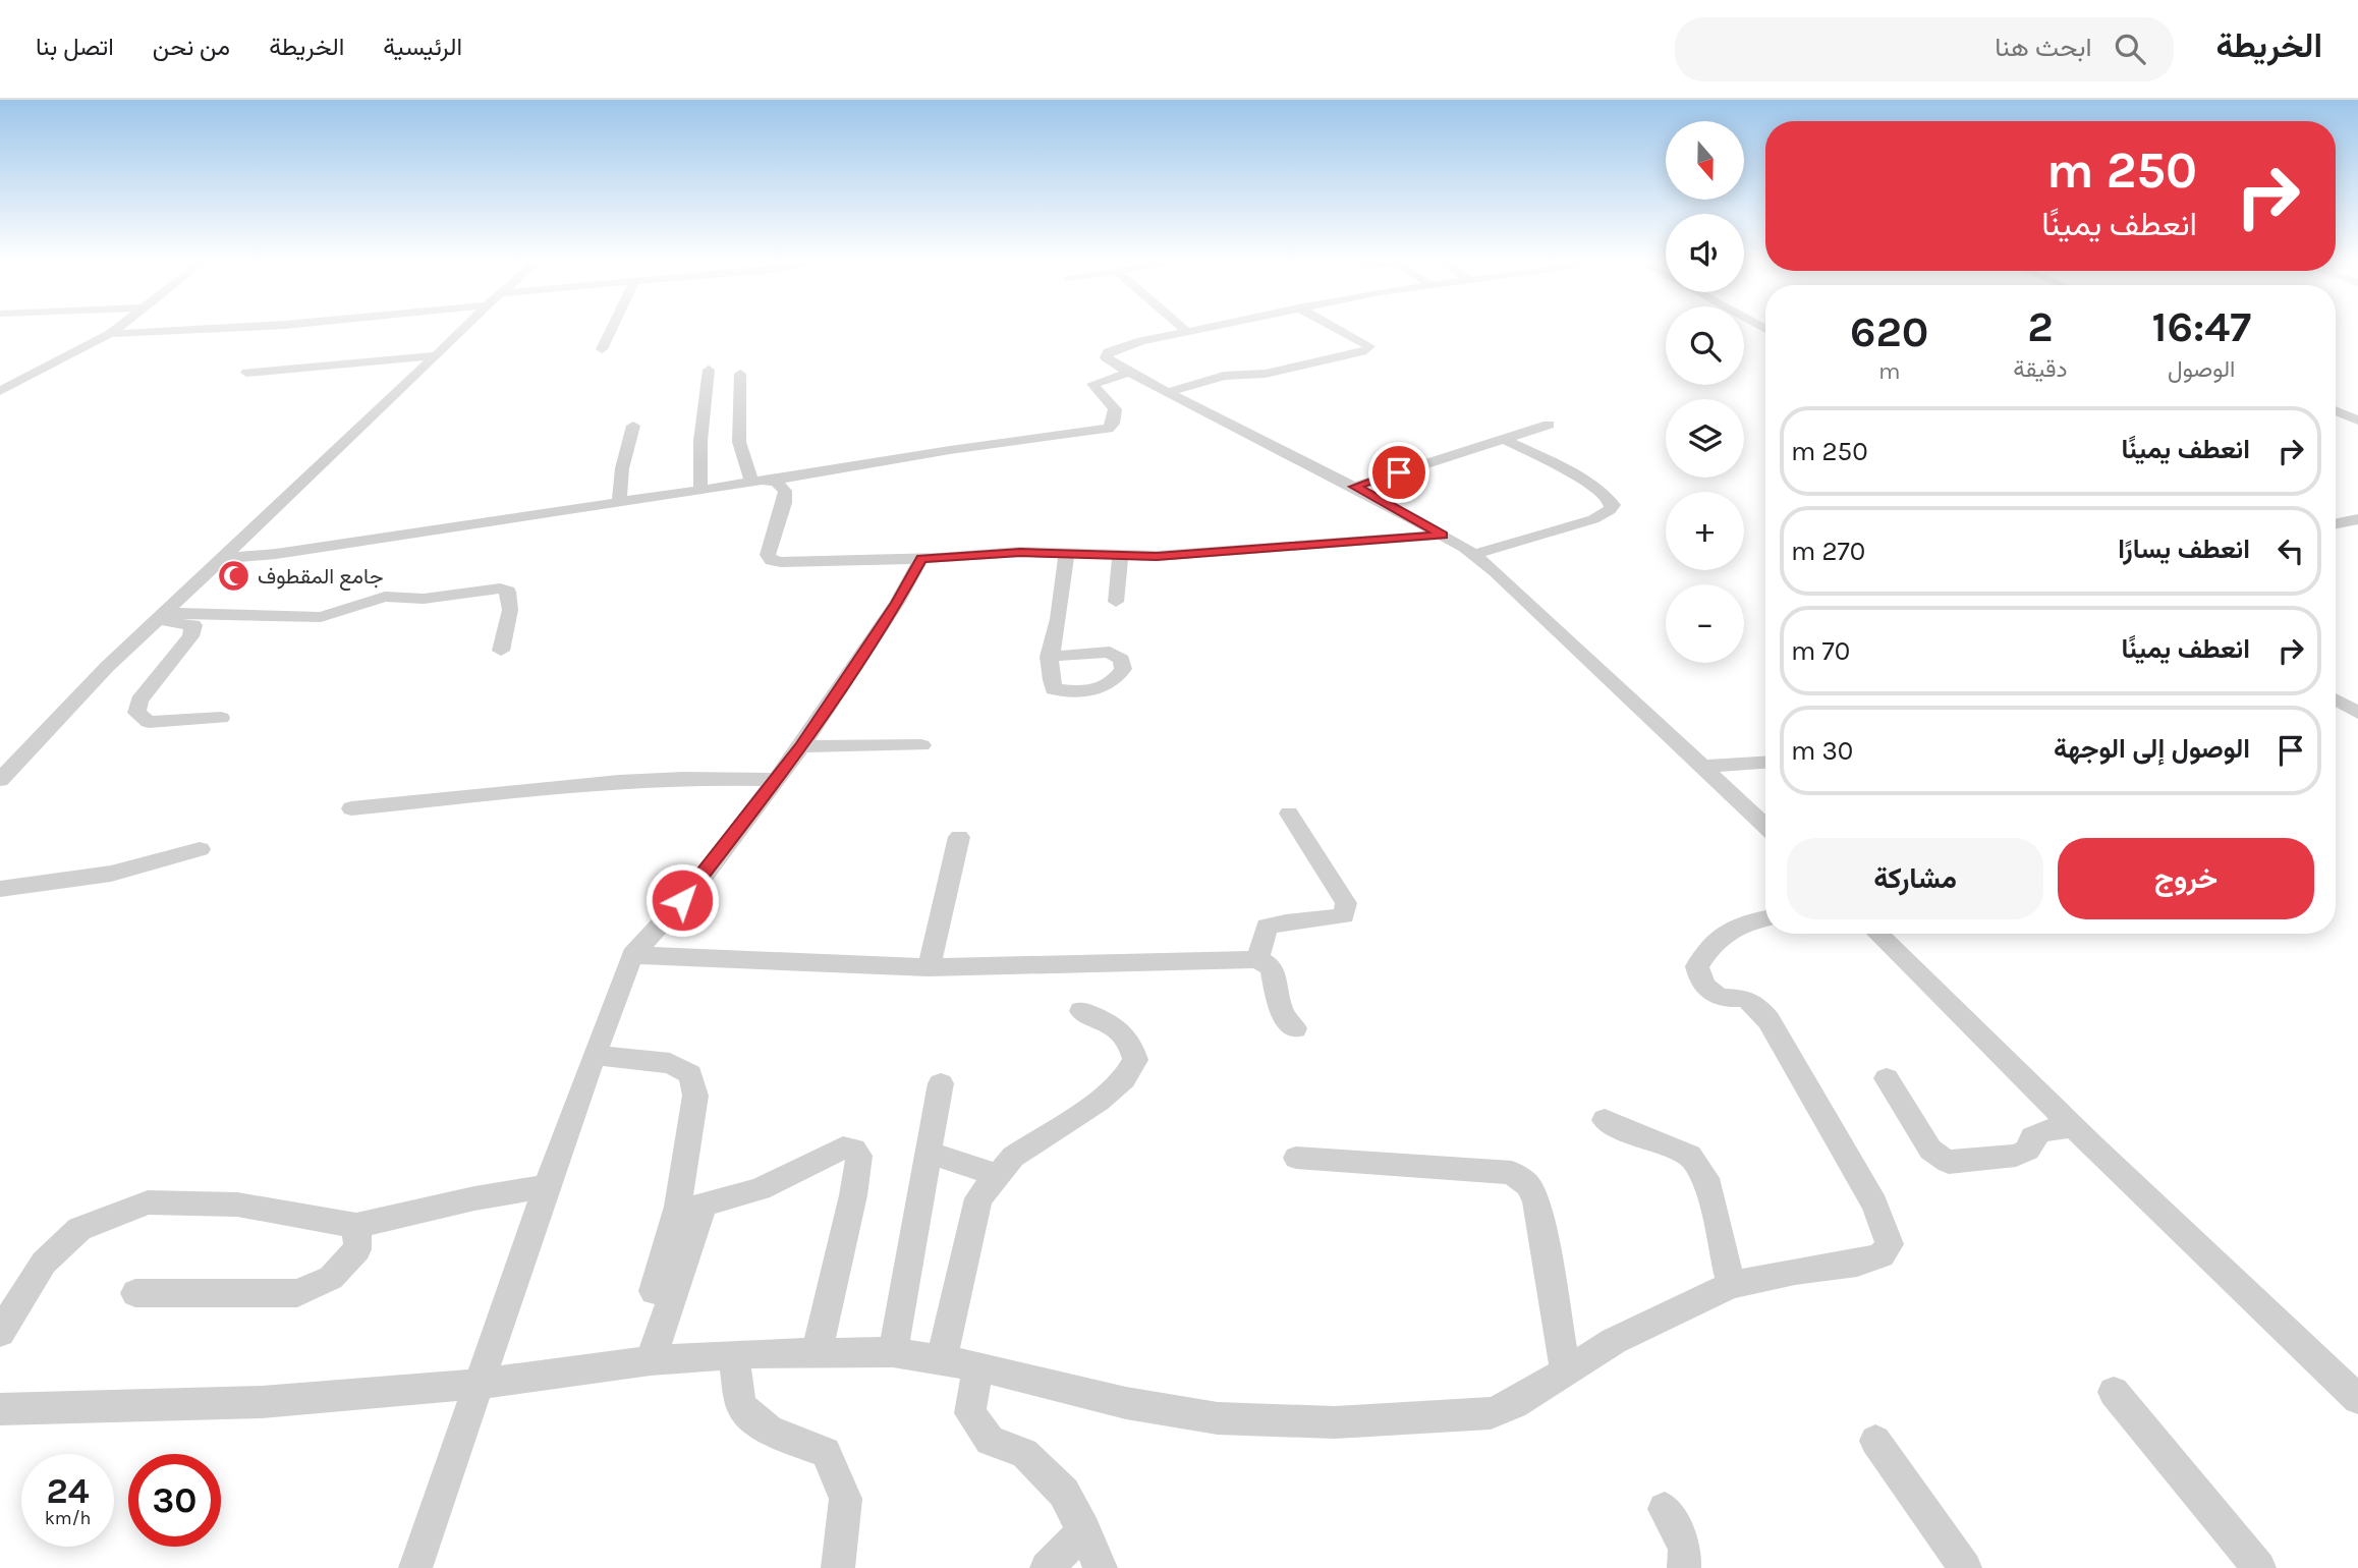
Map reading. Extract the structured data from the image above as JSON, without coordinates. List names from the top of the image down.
{
  "places": {
    "mosque": ["جامع المقطوف"]
  },
  "north": "bottom",
  "page": {
    "header": "الخريطة",
    "search": "ابحث هنا",
    "nav": [
      "الرئيسية",
      "الخريطة",
      "من نحن",
      "اتصل بنا"
    ],
    "map_buttons": ["+", "−"],
    "turn": ["250 m", "انعطف يمينًا"],
    "eta": [
      "16:47",
      "الوصول",
      "2",
      "دقيقة",
      "620",
      "m"
    ],
    "list": [
      {
        "name": "انعطف يمينًا",
        "value": "250 m"
      },
      {
        "name": "انعطف يسارًا",
        "value": "270 m"
      },
      {
        "name": "انعطف يمينًا",
        "value": "70 m"
      },
      {
        "name": "الوصول إلى الوجهة",
        "value": "30 m"
      }
    ],
    "buttons": ["خروج", "مشاركة"],
    "speed": "24 km/h",
    "limit": "30"
  }
}
